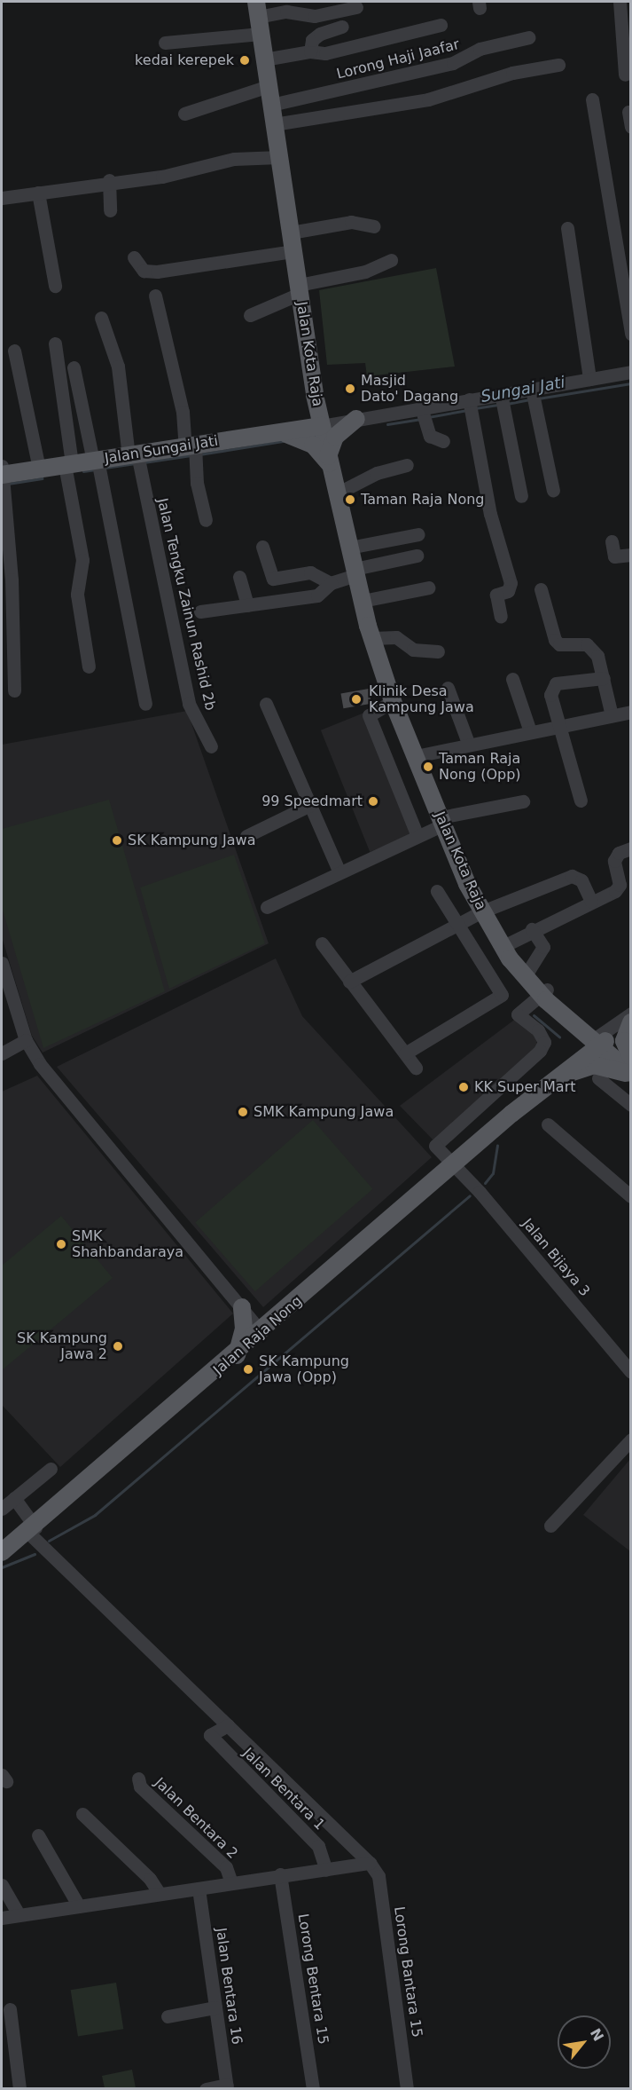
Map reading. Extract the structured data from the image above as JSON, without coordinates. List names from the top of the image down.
{
  "streets": {
    "main road": ["Jalan Kota Raja", "Jalan Sungai Jati", "Jalan Raja Nong"],
    "street": [
      "Lorong Haji Jaafar",
      "Jalan Tengku Zainun Rashid 2b",
      "Jalan Bijaya 3",
      "Jalan Bentara 1",
      "Jalan Bentara 2",
      "Lorong Bantara 15",
      "Lorong Bentara 15",
      "Jalan Bentara 16"
    ]
  },
  "crossings": [
    ["Lorong Haji Jaafar", "Jalan Kota Raja"],
    ["Jalan Kota Raja", "Jalan Sungai Jati"],
    ["Jalan Kota Raja", "Jalan Bijaya 3"],
    ["Jalan Kota Raja", "Jalan Raja Nong"],
    ["Jalan Sungai Jati", "Jalan Tengku Zainun Rashid 2b"],
    ["Jalan Bijaya 3", "Jalan Raja Nong"]
  ],
  "water": ["Sungai Jati"],
  "places": [
    "kedai kerepek",
    "Masjid Dato' Dagang",
    "Taman Raja Nong",
    "Klinik Desa Kampung Jawa",
    "Taman Raja Nong (Opp)",
    "99 Speedmart",
    "SK Kampung Jawa",
    "KK Super Mart",
    "SMK Kampung Jawa",
    "SMK Shahbandaraya",
    "SK Kampung Jawa 2",
    "SK Kampung Jawa (Opp)"
  ],
  "north": "top right"
}
